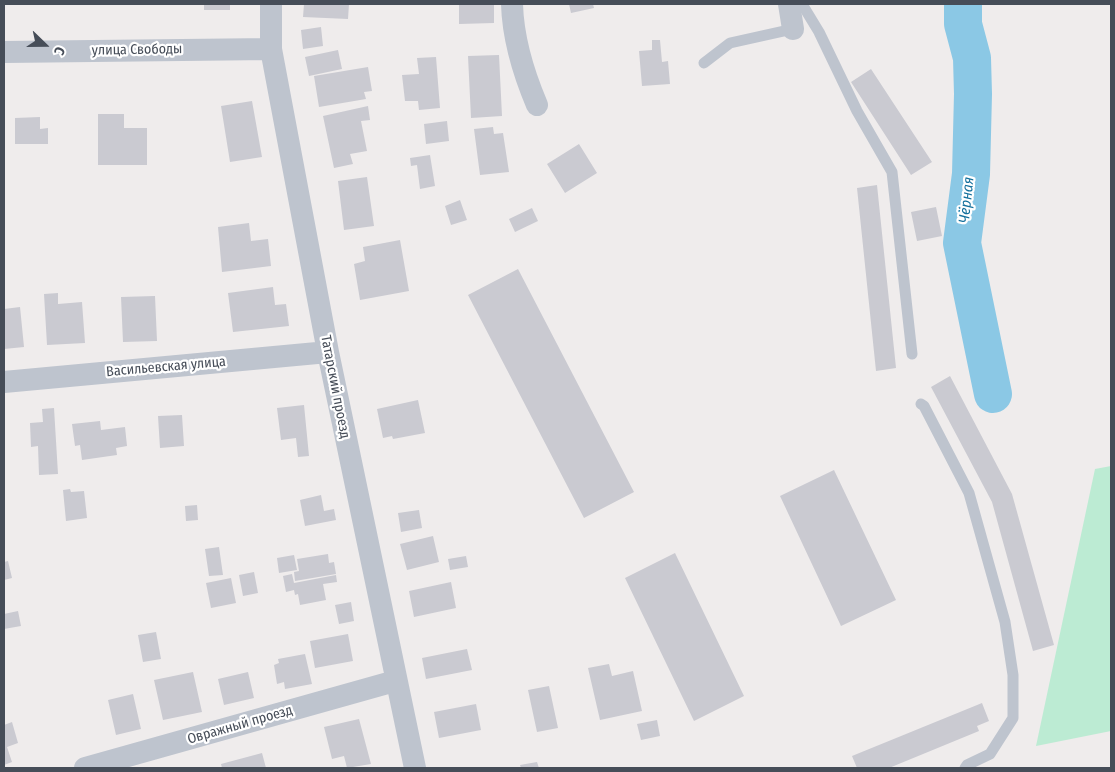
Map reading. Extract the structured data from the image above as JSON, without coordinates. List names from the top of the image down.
{
  "streets": {
    "street": [
      "улица Свободы",
      "Васильевская улица",
      "Татарский проезд",
      "Овражный проезд"
    ]
  },
  "crossings": [
    ["улица Свободы", "Татарский проезд"],
    ["Васильевская улица", "Татарский проезд"],
    ["Татарский проезд", "Овражный проезд"]
  ],
  "water": ["Чёрная"],
  "north": "right"
}
